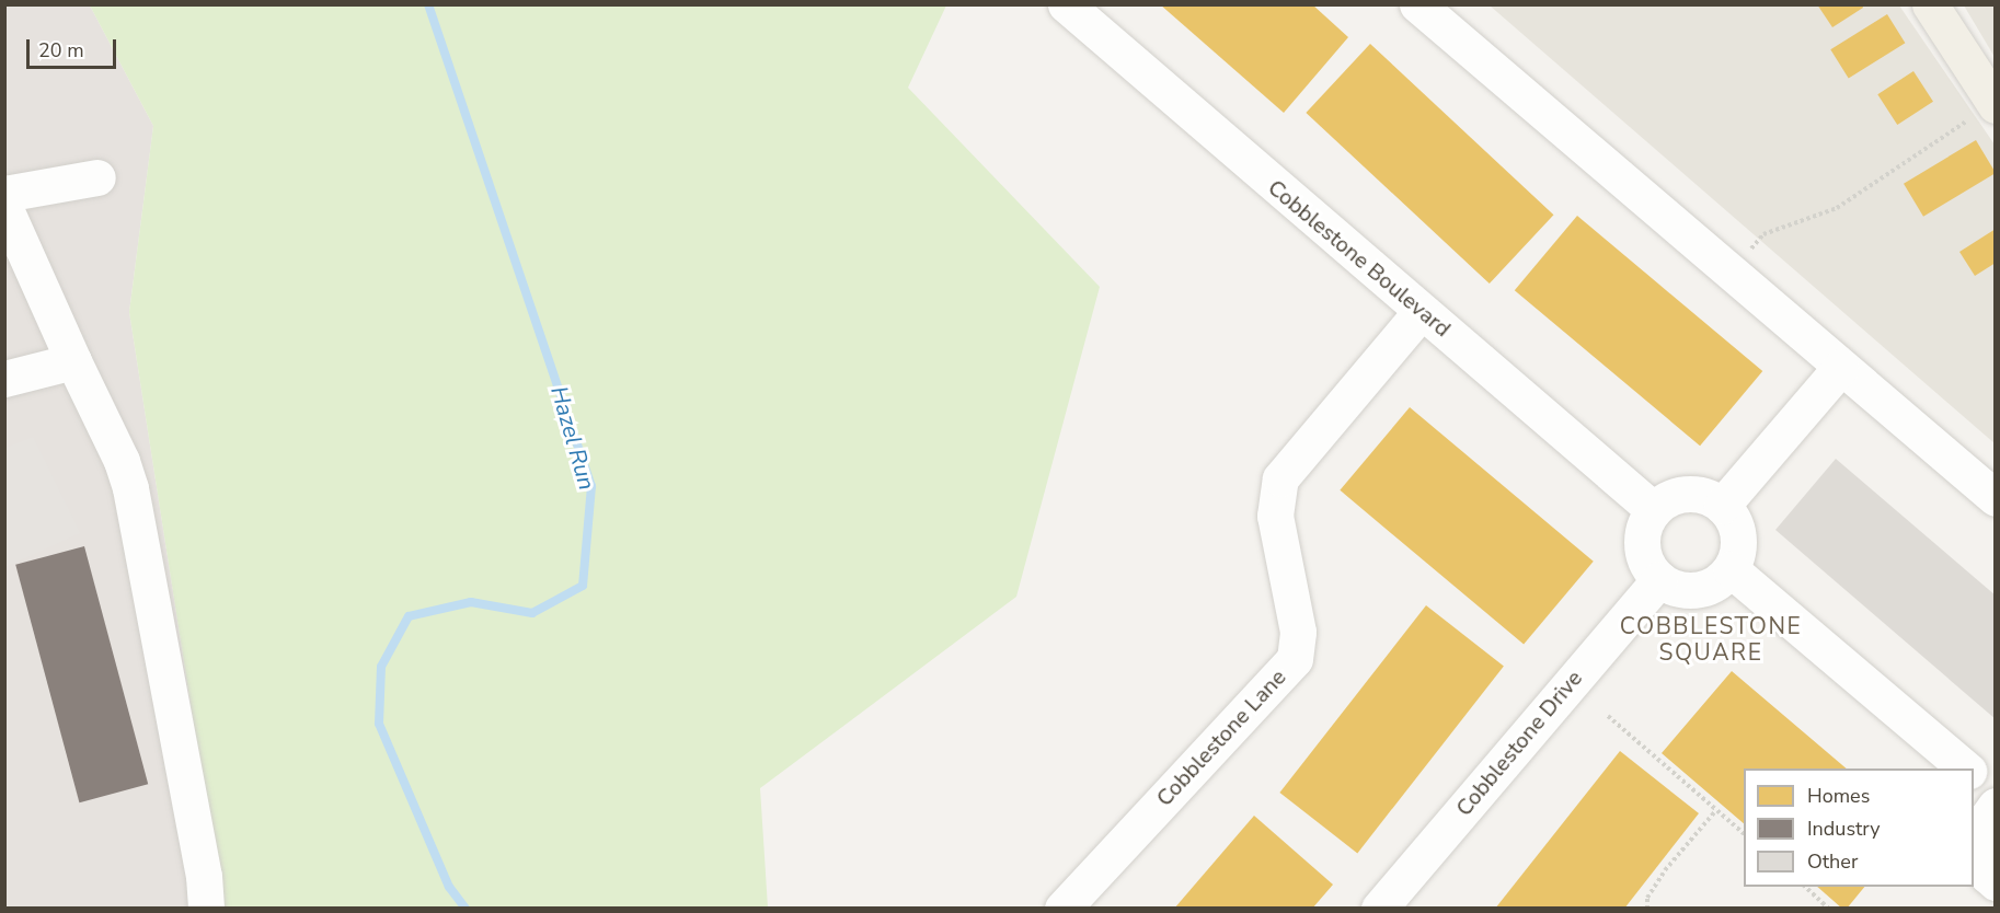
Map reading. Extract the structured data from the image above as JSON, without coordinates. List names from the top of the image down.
{
  "streets": {
    "street": ["Cobblestone Boulevard", "Cobblestone Lane", "Cobblestone Drive"]
  },
  "crossings": [
    ["Cobblestone Boulevard", "Cobblestone Lane"],
    ["Cobblestone Boulevard", "Cobblestone Drive"]
  ],
  "districts": ["COBBLESTONE SQUARE"],
  "water": ["Hazel Run"],
  "legend": ["Homes", "Industry", "Other"],
  "scale_bar": "20 m"
}
